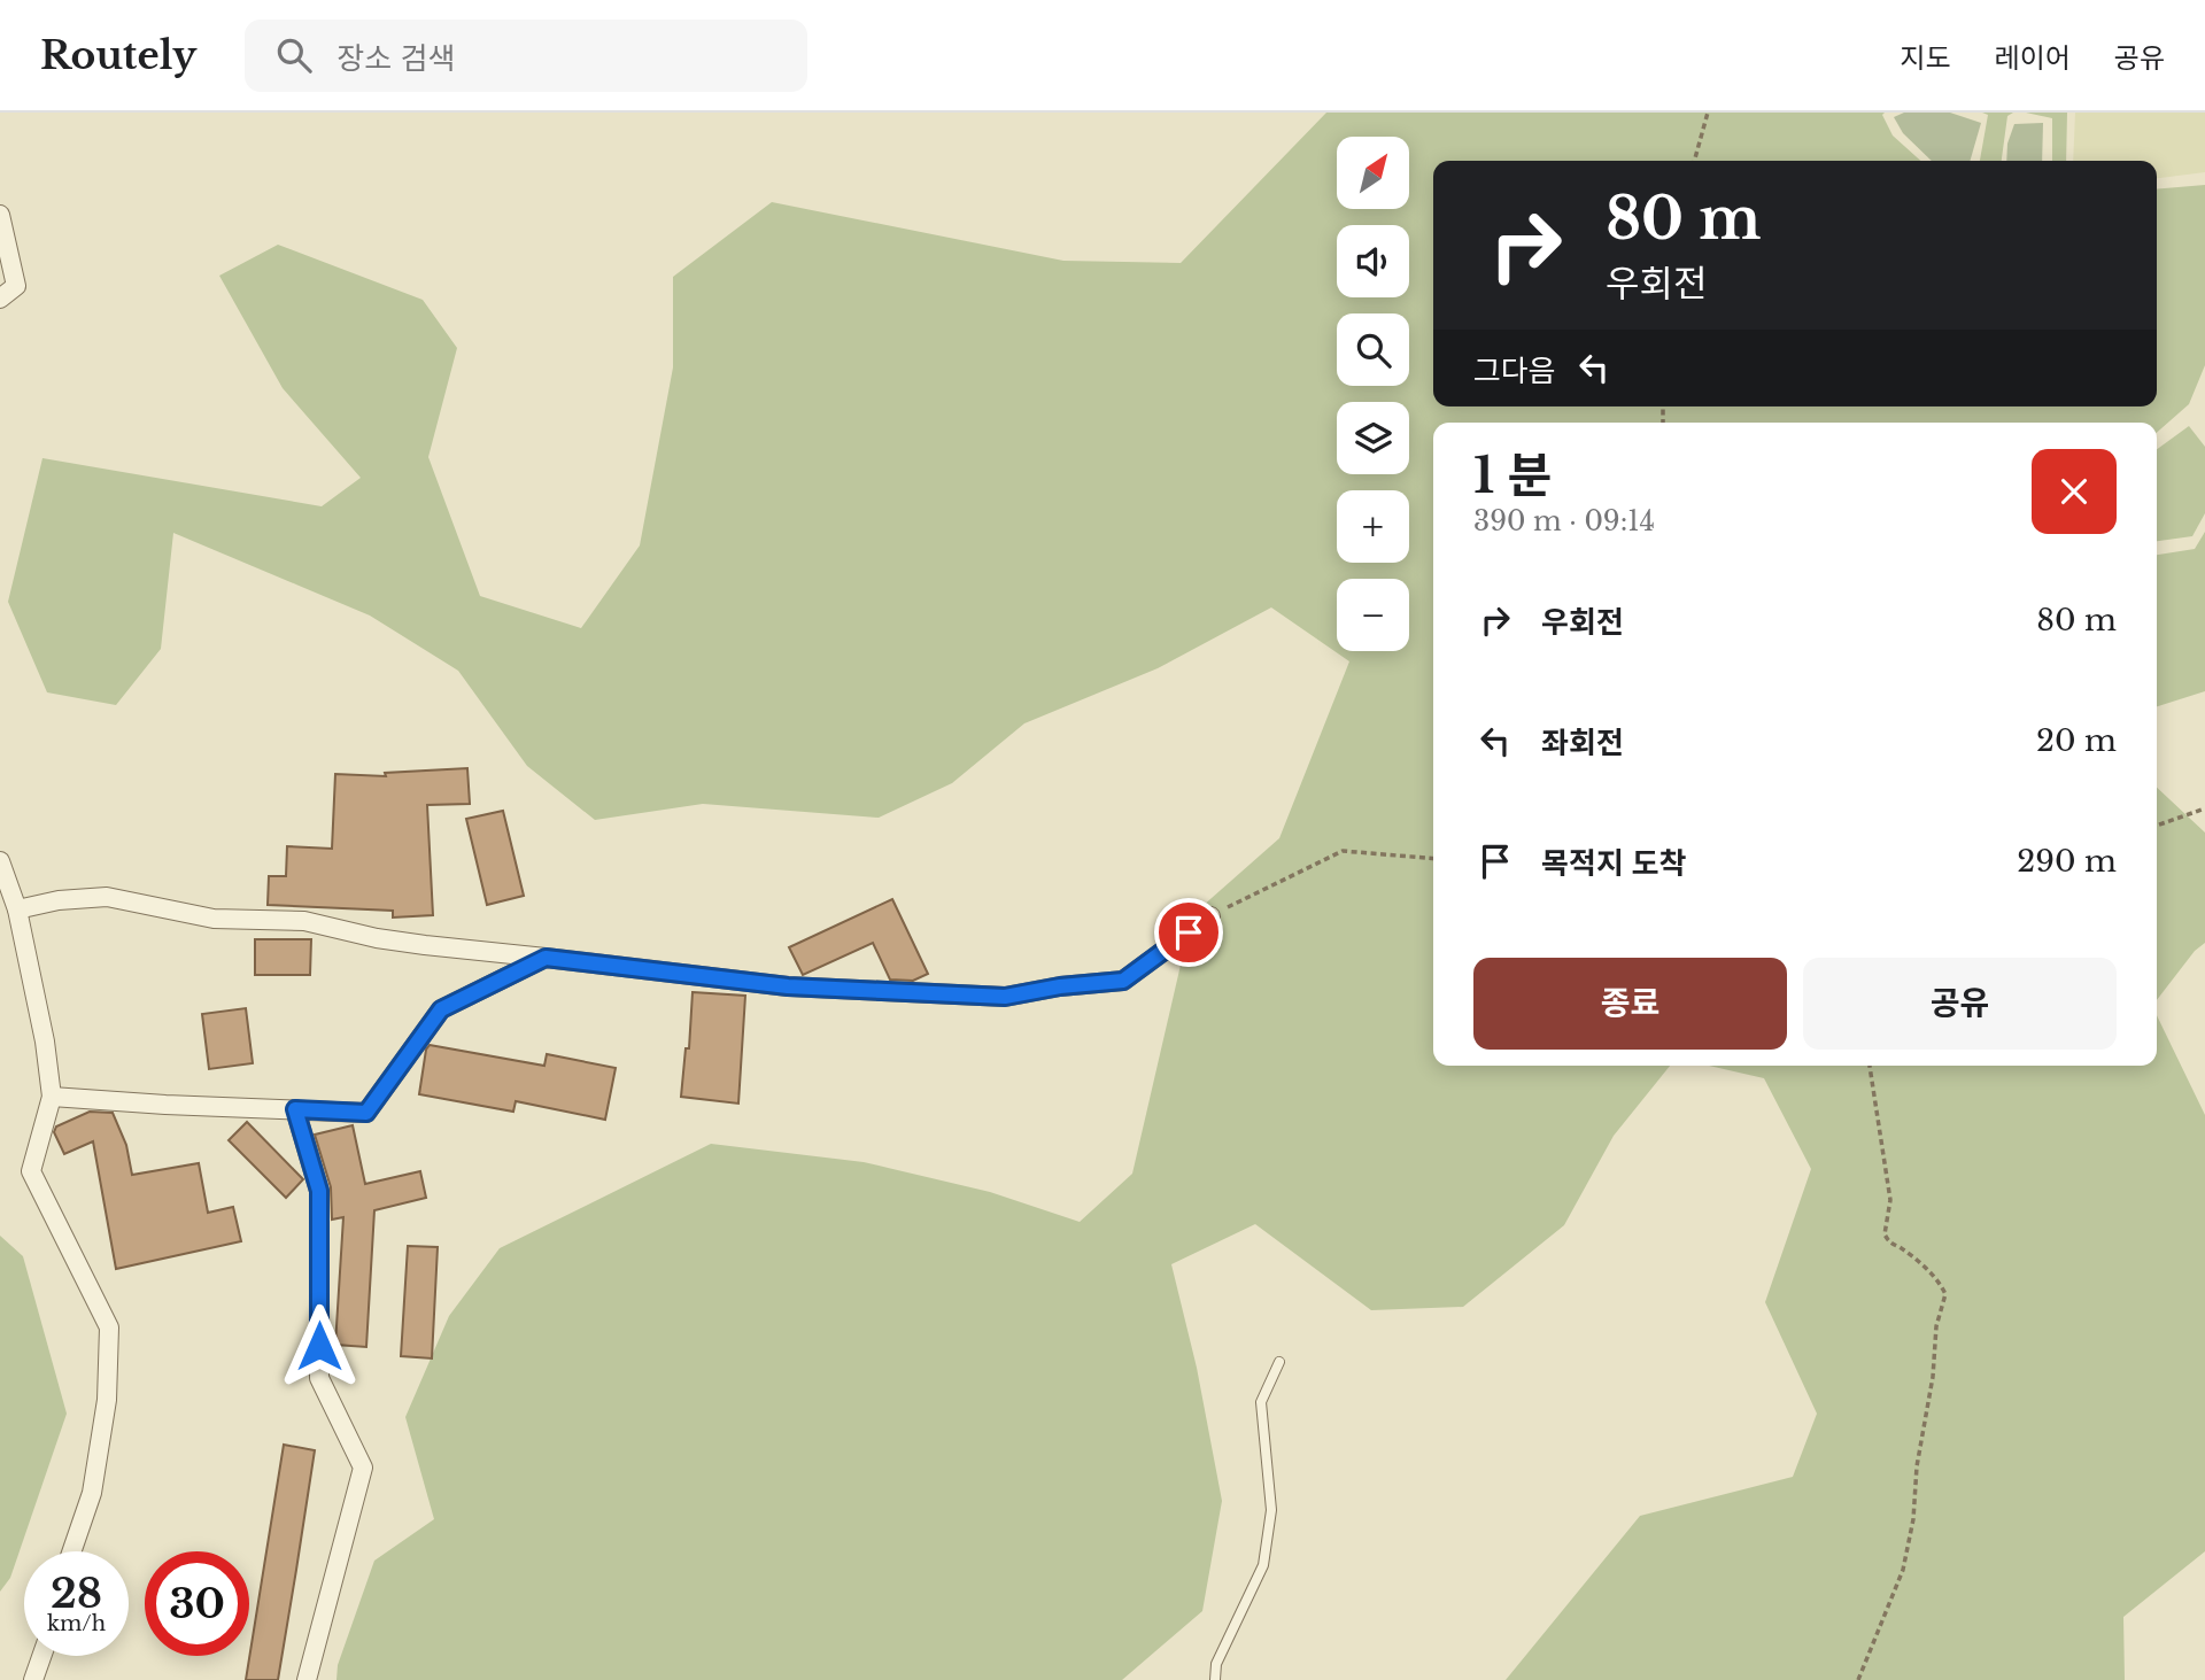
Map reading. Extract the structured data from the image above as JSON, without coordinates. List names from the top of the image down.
{
  "north": "top right",
  "page": {
    "header": "Routely",
    "search": "장소 검색",
    "nav": ["지도", "레이어", "공유"],
    "map_buttons": ["+", "−"],
    "turn": ["80 m", "우회전"],
    "then": "그다음",
    "heading": ["1 분", "390 m · 09:14"],
    "list": [
      {
        "name": "우회전",
        "value": "80 m"
      },
      {
        "name": "좌회전",
        "value": "20 m"
      },
      {
        "name": "목적지 도착",
        "value": "290 m"
      }
    ],
    "buttons": ["종료", "공유"],
    "speed": "28 km/h",
    "limit": "30"
  }
}
